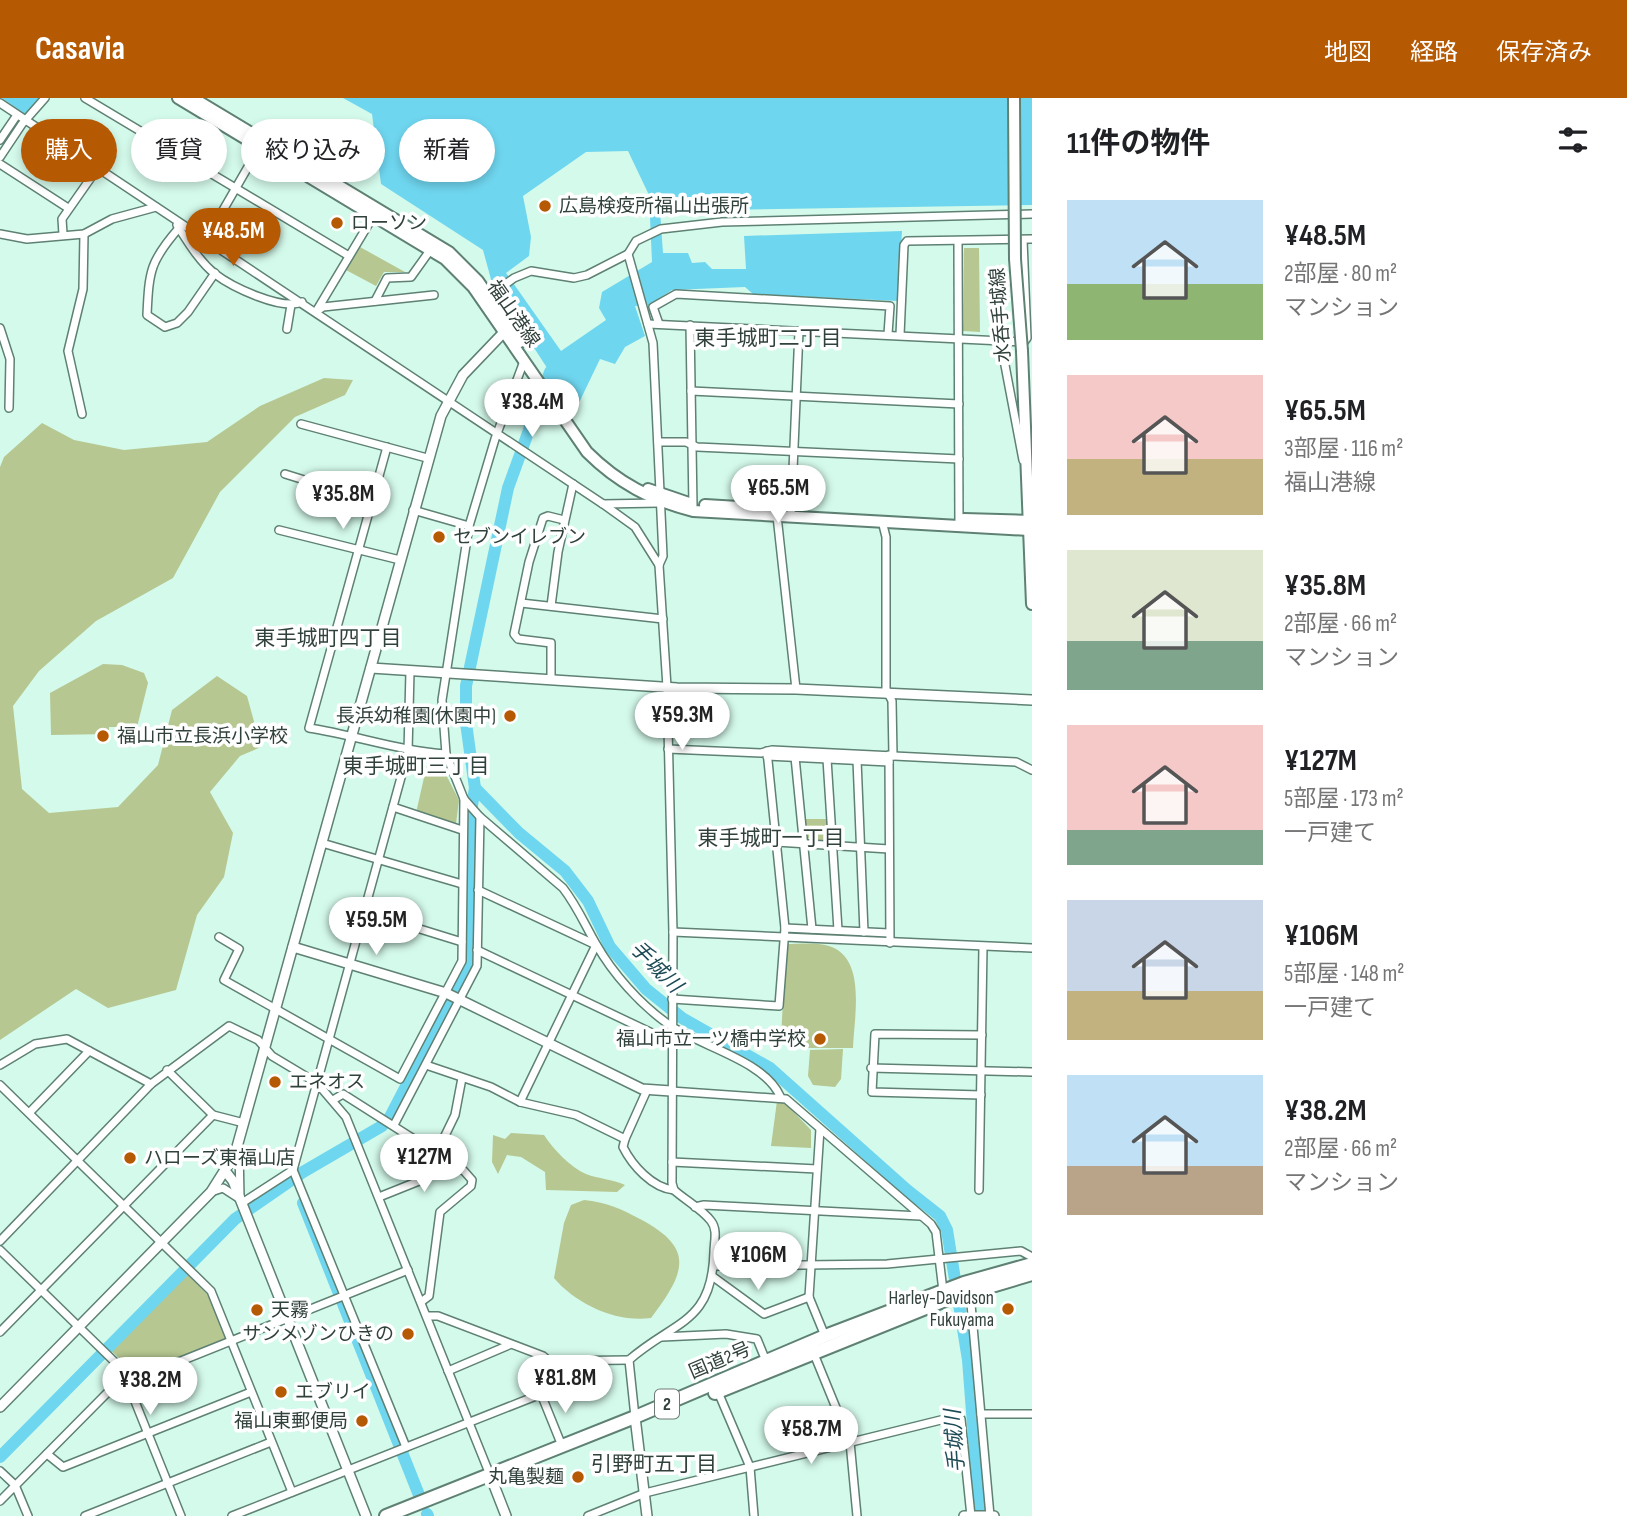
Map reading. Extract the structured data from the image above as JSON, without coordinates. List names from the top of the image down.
{
  "streets": {
    "highway": ["国道2号", "2"],
    "main road": ["福山港線", "水呑手城線"]
  },
  "crossings": [
    ["福山港線", "水呑手城線"]
  ],
  "districts": [
    "東手城町二丁目",
    "東手城町四丁目",
    "東手城町三丁目",
    "東手城町一丁目",
    "引野町五丁目"
  ],
  "water": ["手城川"],
  "places": [
    "広島検疫所福山出張所",
    "ローソン",
    "セブンイレブン",
    "長浜幼稚園(休園中)",
    "福山市立長浜小学校",
    "福山市立一ツ橋中学校",
    "エネオス",
    "ハローズ東福山店",
    "Harley-Davidson Fukuyama",
    "天霧",
    "サンメゾンひきの",
    "エブリイ",
    "福山東郵便局",
    "丸亀製麺"
  ],
  "page": {
    "header": "Casavia",
    "nav": ["地図", "経路", "保存済み"],
    "heading": "11件の物件",
    "chip": [
      "購入",
      "賃貸",
      "絞り込み",
      "新着"
    ],
    "list": [
      {
        "name": "¥48.5M",
        "note": "2部屋 · 80 m² · マンション"
      },
      {
        "name": "¥65.5M",
        "note": "3部屋 · 116 m² · 福山港線"
      },
      {
        "name": "¥35.8M",
        "note": "2部屋 · 66 m² · マンション"
      },
      {
        "name": "¥127M",
        "note": "5部屋 · 173 m² · 一戸建て"
      },
      {
        "name": "¥106M",
        "note": "5部屋 · 148 m² · 一戸建て"
      },
      {
        "name": "¥38.2M",
        "note": "2部屋 · 66 m² · マンション"
      }
    ],
    "price": [
      "¥48.5M",
      "¥38.4M",
      "¥65.5M",
      "¥35.8M",
      "¥59.3M",
      "¥59.5M",
      "¥127M",
      "¥106M",
      "¥81.8M",
      "¥38.2M",
      "¥58.7M"
    ]
  }
}
